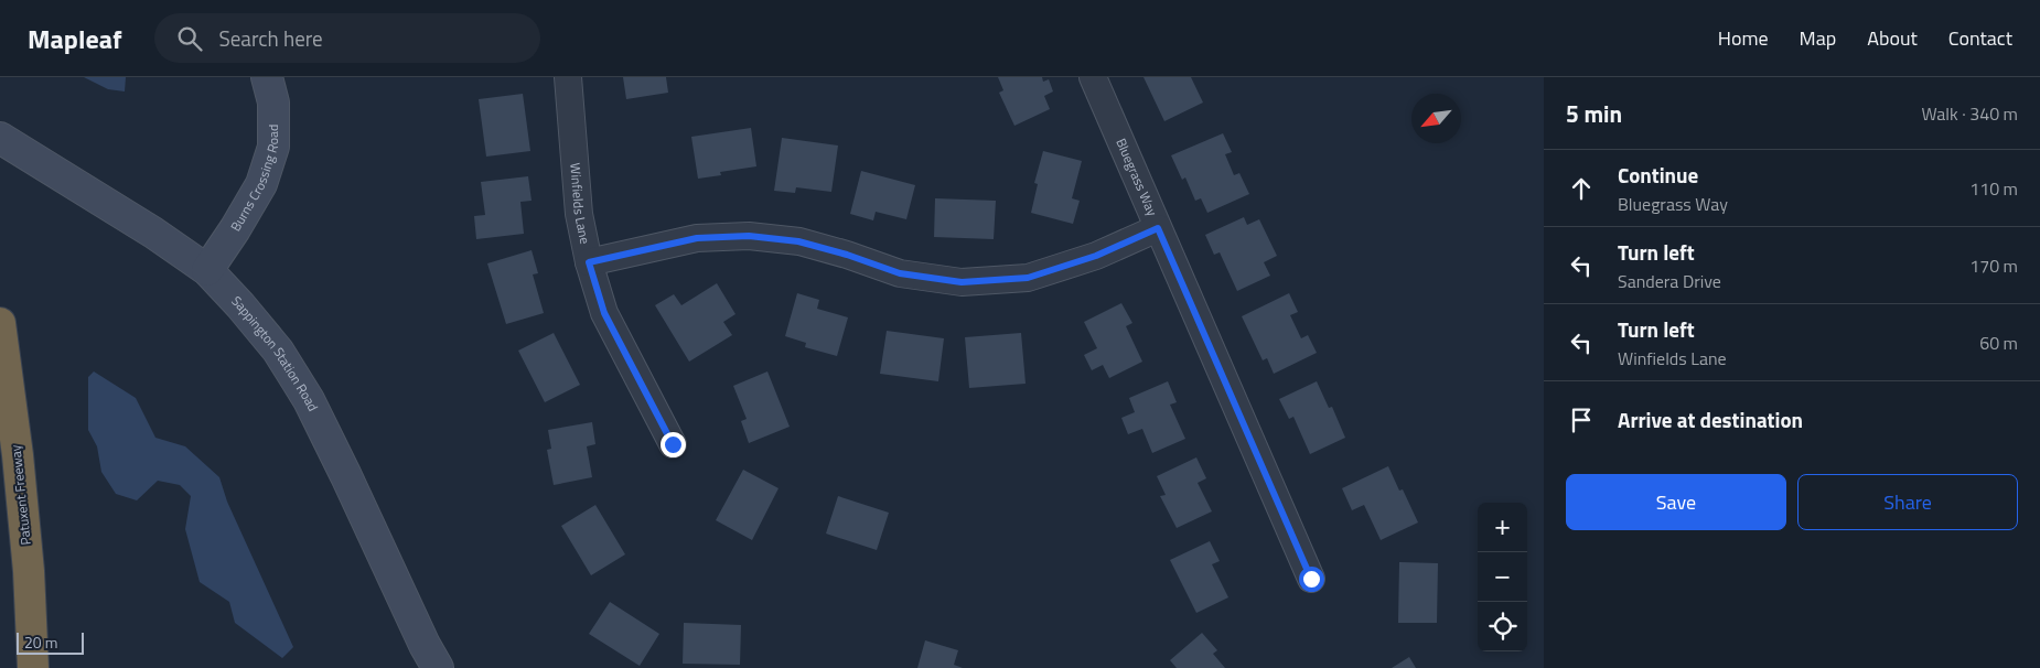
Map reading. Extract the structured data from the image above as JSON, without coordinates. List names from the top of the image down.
{
  "streets": {
    "highway": ["Patuxent Freeway"],
    "main road": ["Burns Crossing Road", "Sappington Station Road"],
    "street": ["Bluegrass Way", "Winfields Lane"]
  },
  "crossings": [
    ["Burns Crossing Road", "Sappington Station Road"]
  ],
  "scale_bar": "20 m",
  "north": "bottom left",
  "page": {
    "header": "Mapleaf",
    "search": "Search here",
    "nav": [
      "Home",
      "Map",
      "About",
      "Contact"
    ],
    "heading": ["5 min", "Walk · 340 m"],
    "list": [
      ["Continue", "Bluegrass Way", "110 m"],
      ["Turn left", "Sandera Drive", "170 m"],
      ["Turn left", "Winfields Lane", "60 m"],
      "Arrive at destination"
    ],
    "buttons": ["Save", "Share"],
    "map_buttons": ["+", "−"],
    "scale": "20 m"
  }
}
